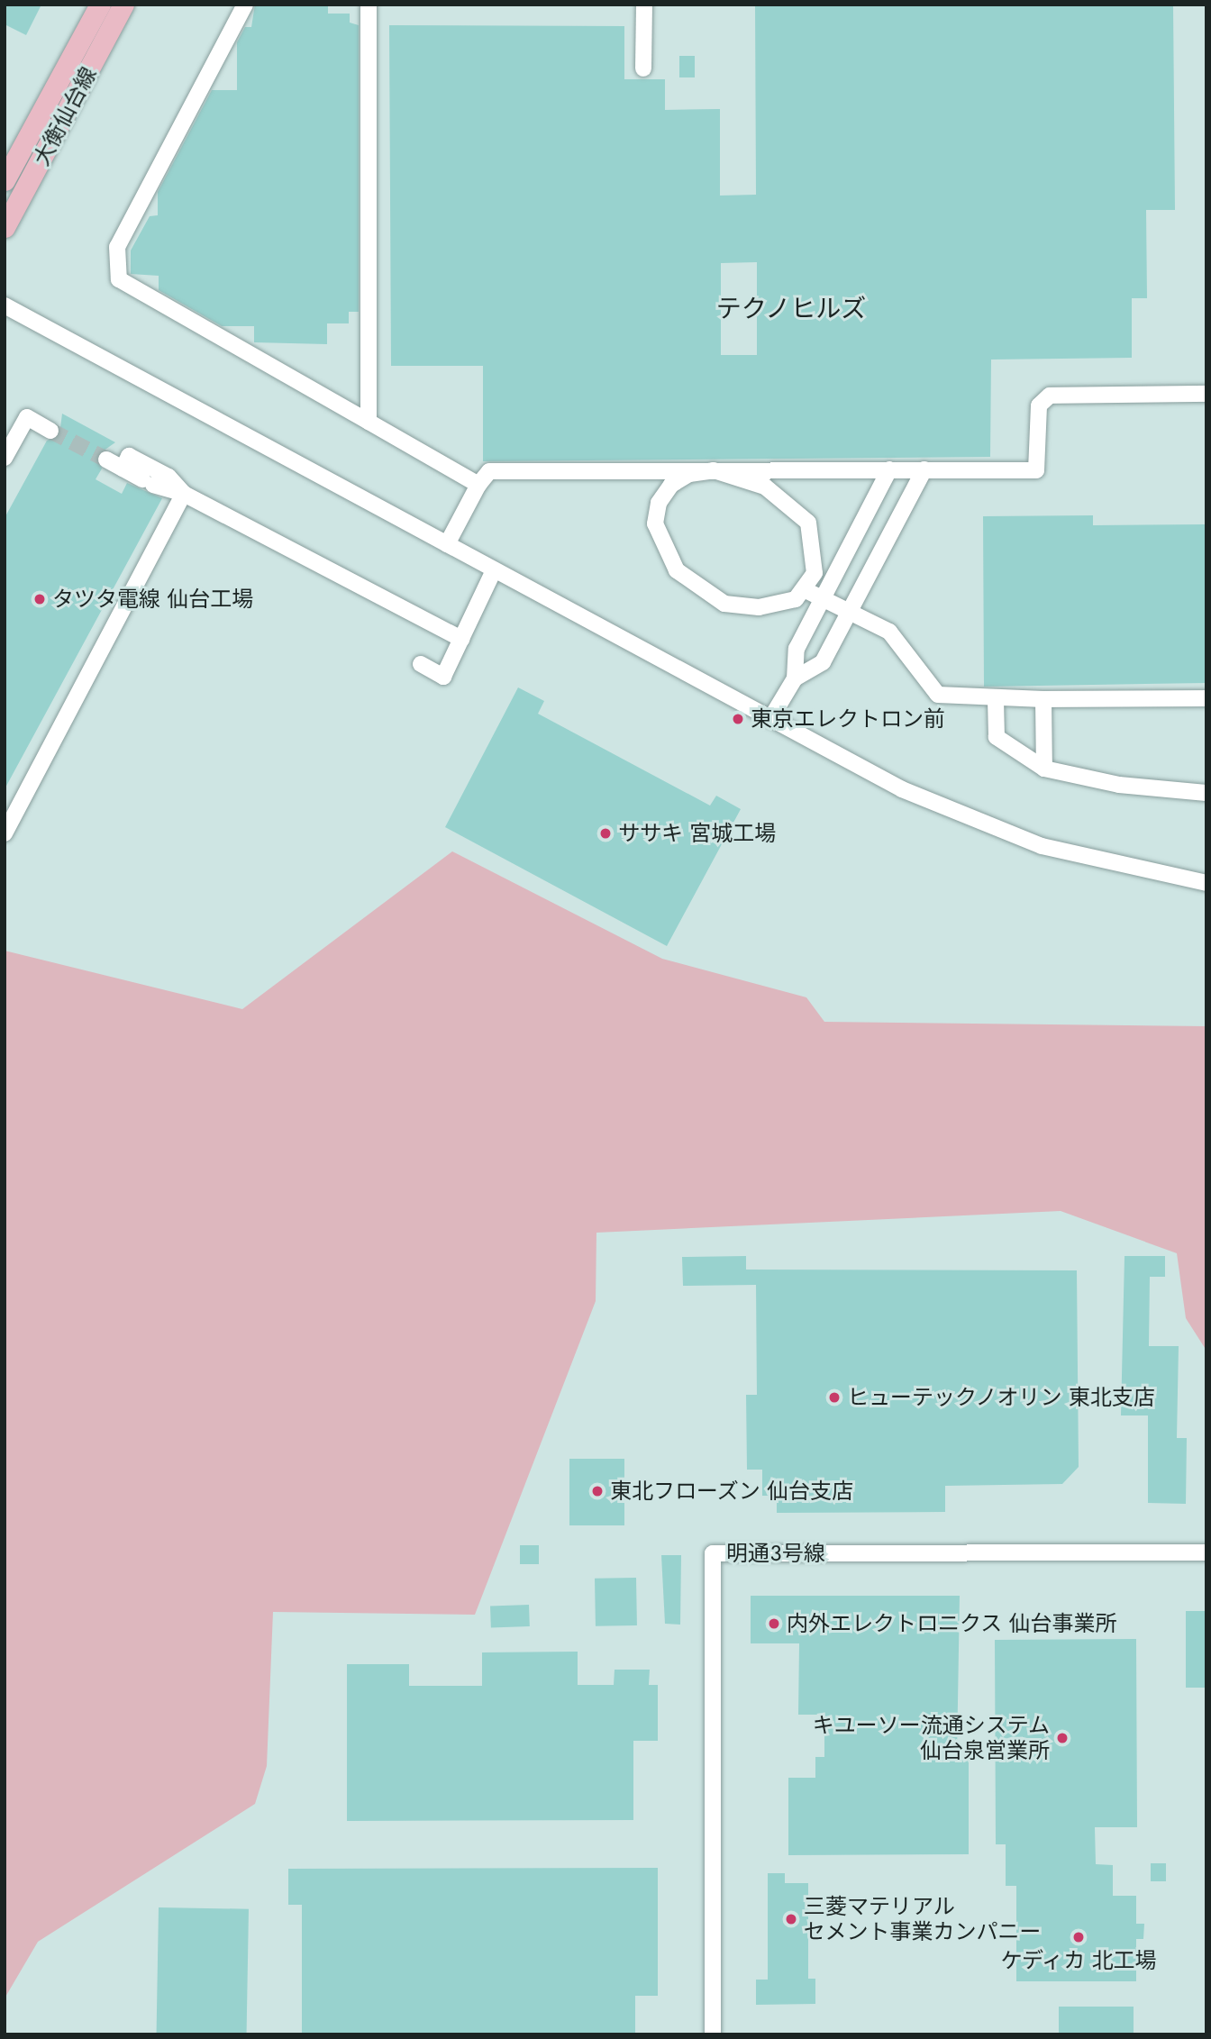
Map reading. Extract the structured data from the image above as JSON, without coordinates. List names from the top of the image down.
{
  "streets": {
    "main road": ["大衡仙台線"],
    "street": ["明通３号線"]
  },
  "districts": ["テクノヒルズ"],
  "places": [
    "タツタ電線 仙台工場",
    "東京エレクトロン前",
    "ササキ 宮城工場",
    "ヒューテックノオリン 東北支店",
    "東北フローズン 仙台支店",
    "内外エレクトロニクス 仙台事業所",
    "キユーソー流通システム 仙台泉営業所",
    "三菱マテリアル セメント事業カンパニー",
    "ケディカ 北工場"
  ]
}
